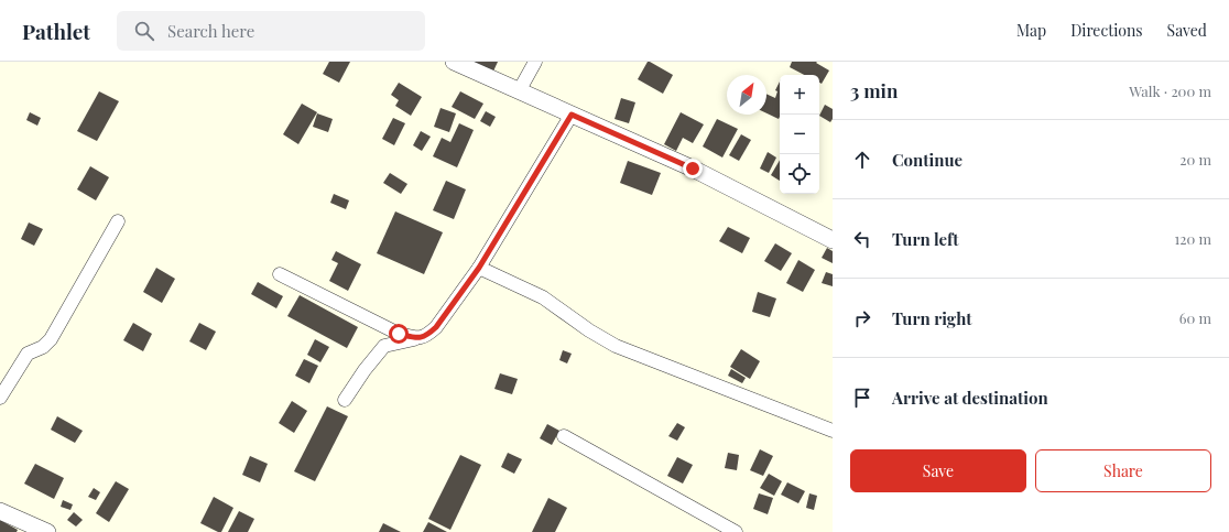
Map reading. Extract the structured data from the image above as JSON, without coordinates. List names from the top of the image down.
{
  "north": "top right",
  "page": {
    "header": "Pathlet",
    "search": "Search here",
    "nav": ["Map", "Directions", "Saved"],
    "heading": ["3 min", "Walk · 200 m"],
    "map_buttons": ["+", "−"],
    "list": [
      ["Continue", "20 m"],
      ["Turn left", "120 m"],
      ["Turn right", "60 m"],
      "Arrive at destination"
    ],
    "buttons": ["Save", "Share"]
  }
}
